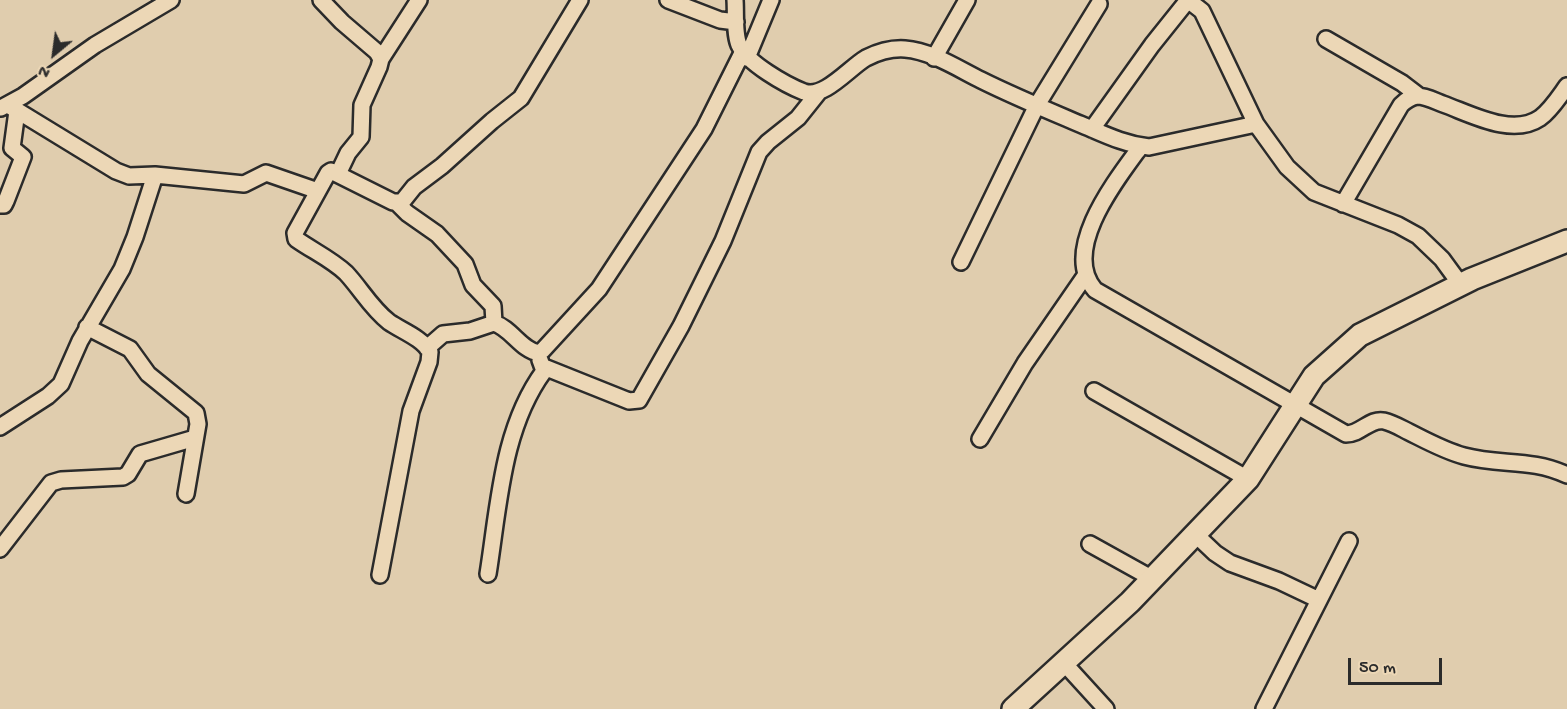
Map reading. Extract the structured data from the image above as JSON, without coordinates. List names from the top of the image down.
{
  "scale_bar": "50 m",
  "north": "bottom left"
}
